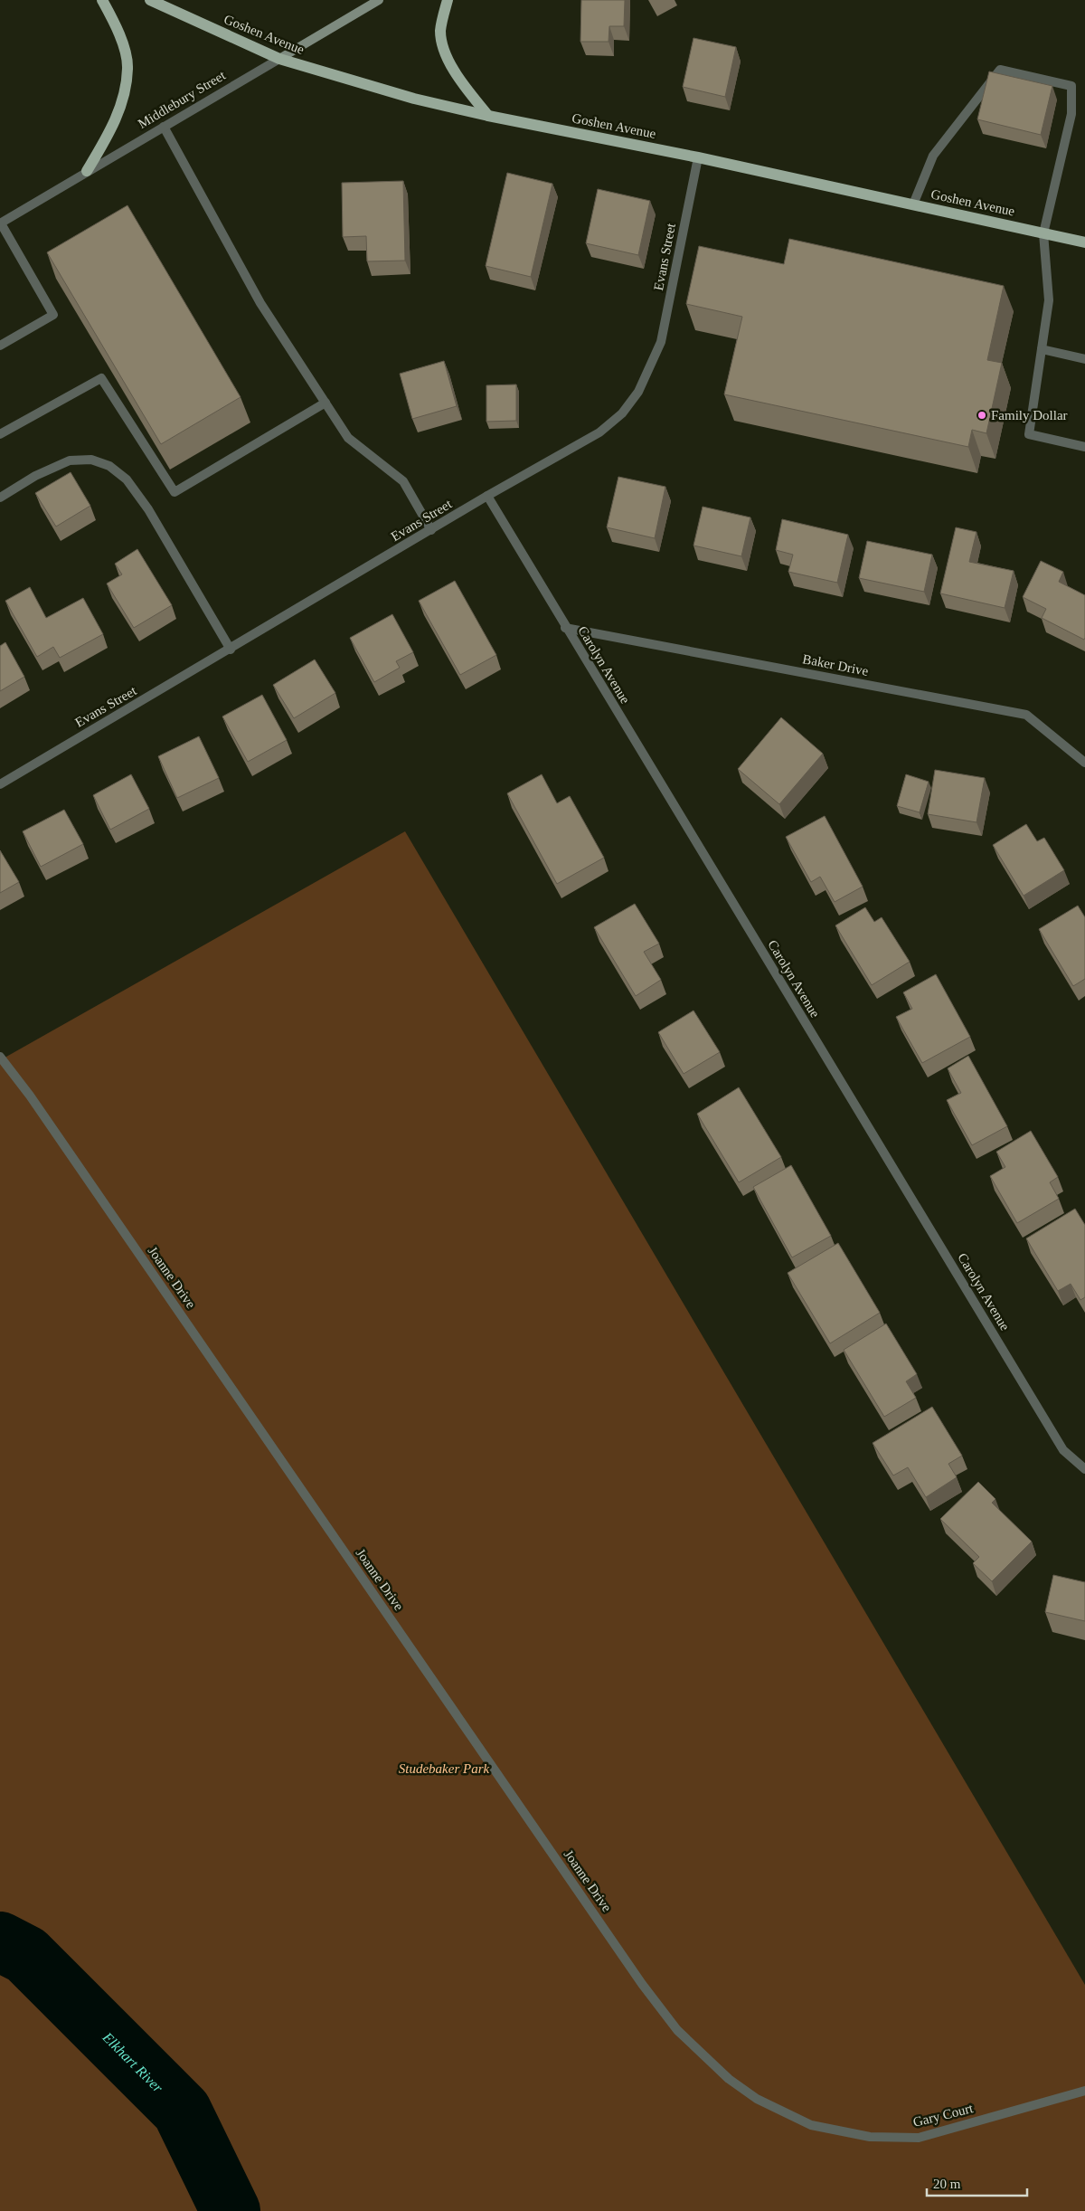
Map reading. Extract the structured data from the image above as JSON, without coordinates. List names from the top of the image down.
{
  "streets": {
    "main road": ["Goshen Avenue", "Middlebury Street"],
    "street": [
      "Evans Street",
      "Carolyn Avenue",
      "Baker Drive",
      "Joanne Drive",
      "Gary Court"
    ]
  },
  "crossings": [
    ["Goshen Avenue", "Middlebury Street"],
    ["Goshen Avenue", "Evans Street"],
    ["Evans Street", "Carolyn Avenue"],
    ["Carolyn Avenue", "Baker Drive"],
    ["Joanne Drive", "Gary Court"]
  ],
  "water": ["Elkhart River"],
  "parks": ["Studebaker Park"],
  "places": ["Family Dollar"],
  "scale_bar": "20 m"
}
